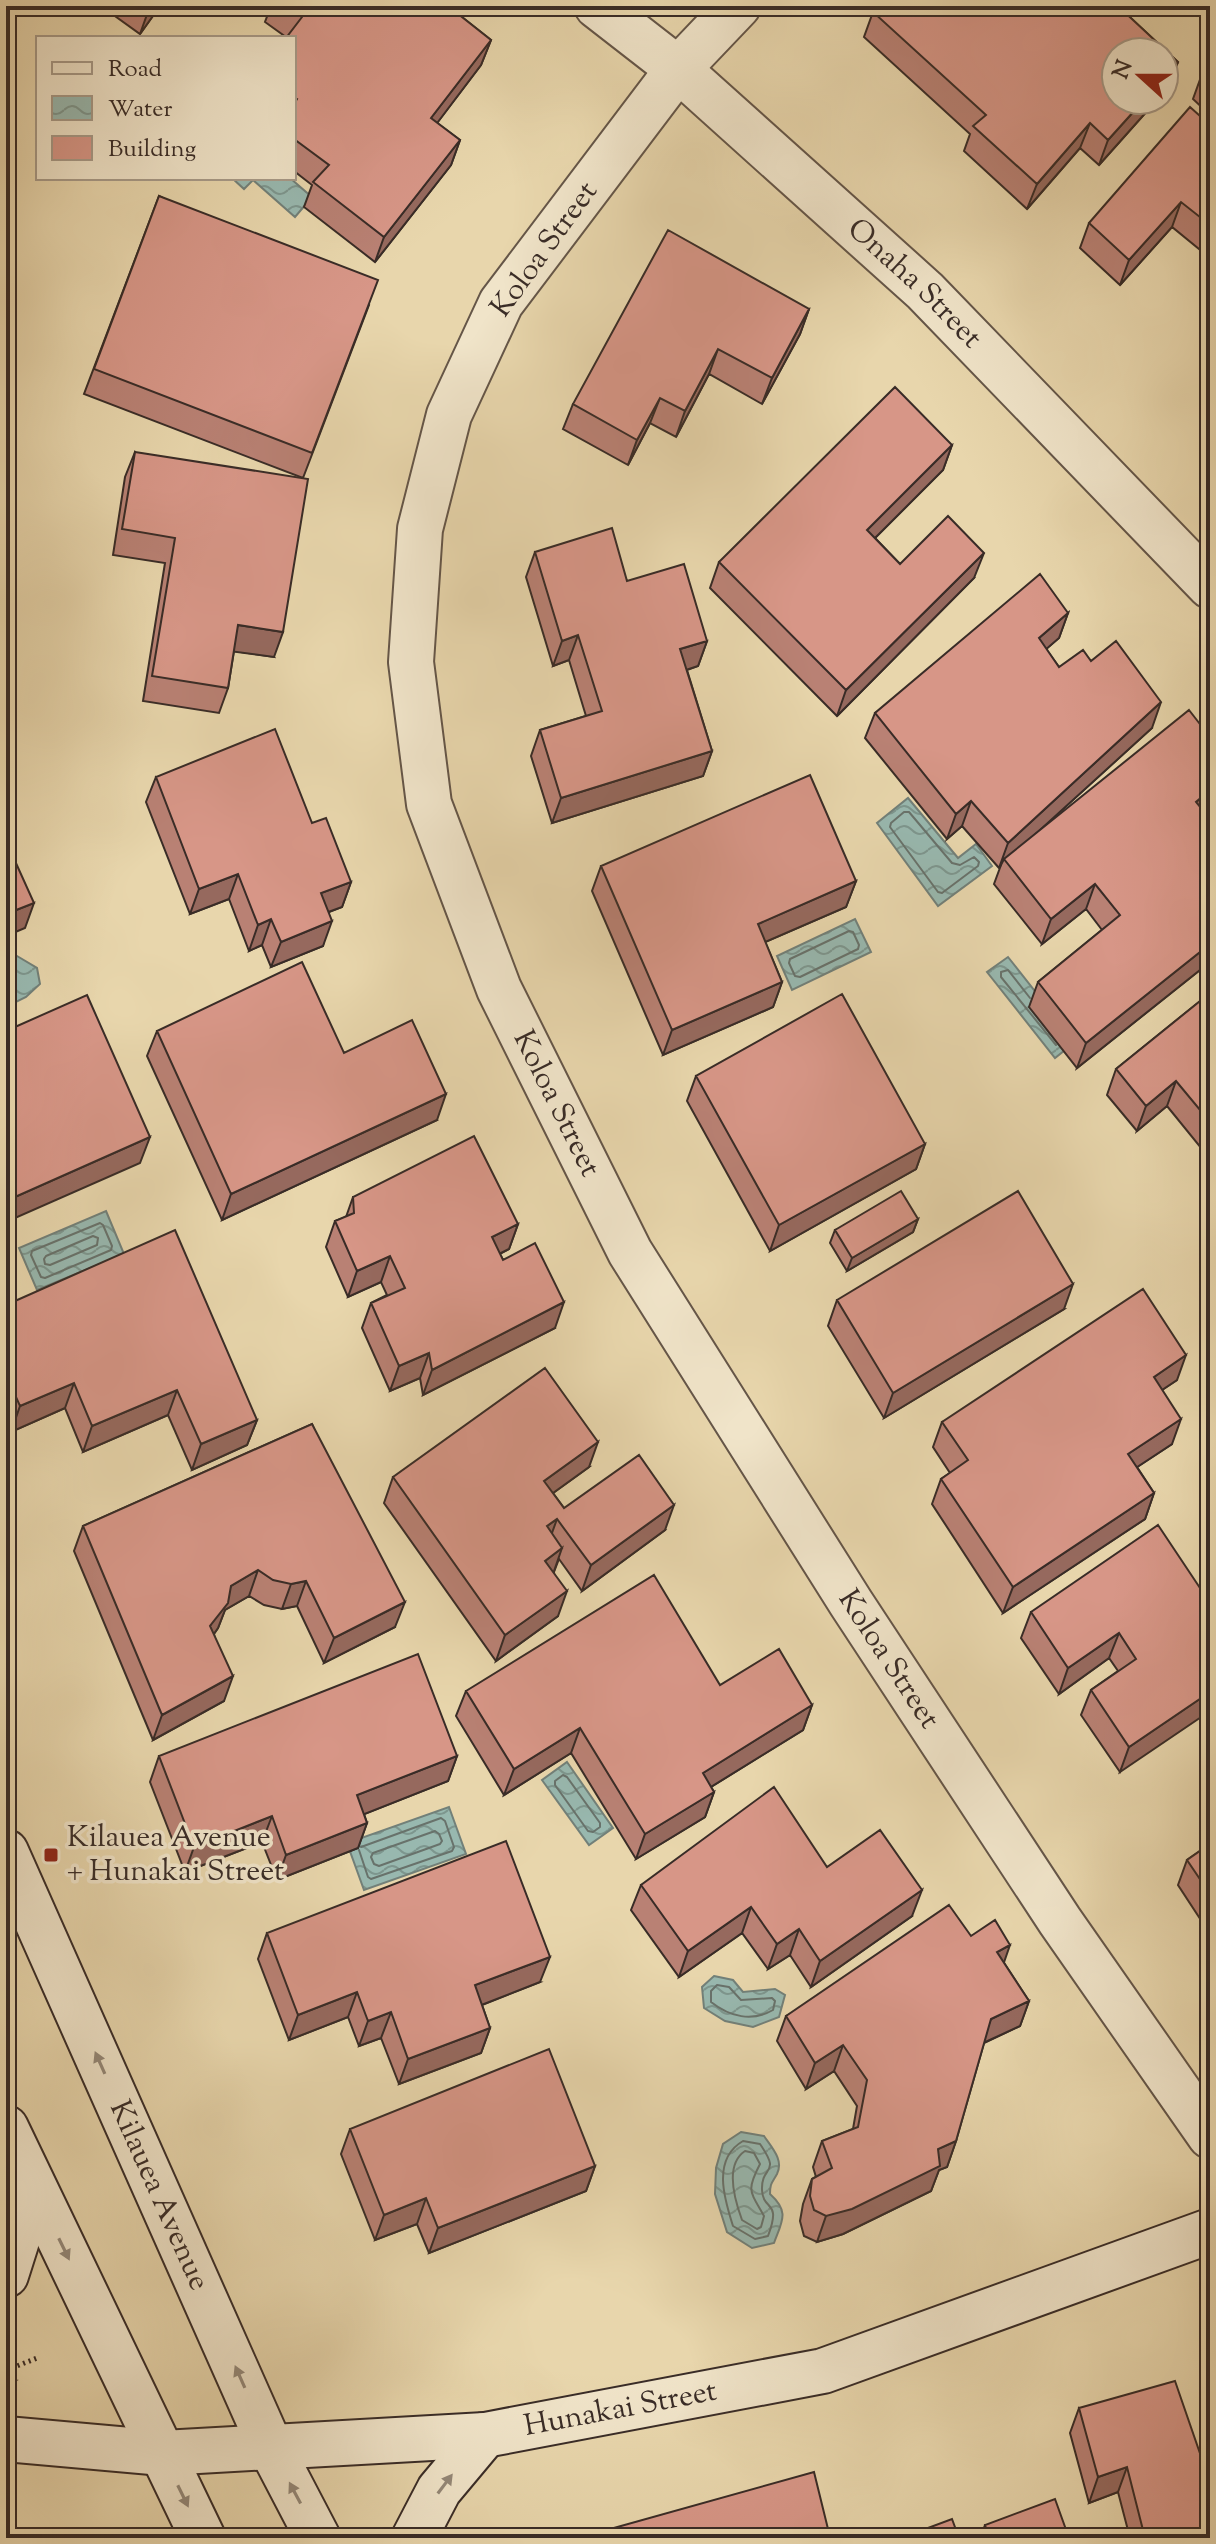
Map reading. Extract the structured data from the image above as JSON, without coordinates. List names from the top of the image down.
{
  "streets": {
    "street": [
      "Koloa Street",
      "Onaha Street",
      "Kilauea Avenue",
      "Hunakai Street"
    ]
  },
  "crossings": [
    ["Koloa Street", "Onaha Street"],
    ["Kilauea Avenue", "Hunakai Street"]
  ],
  "places": {
    "transit": ["Kilauea Avenue + Hunakai Street"]
  },
  "legend": ["Road", "Water", "Building"],
  "north": "left"
}
